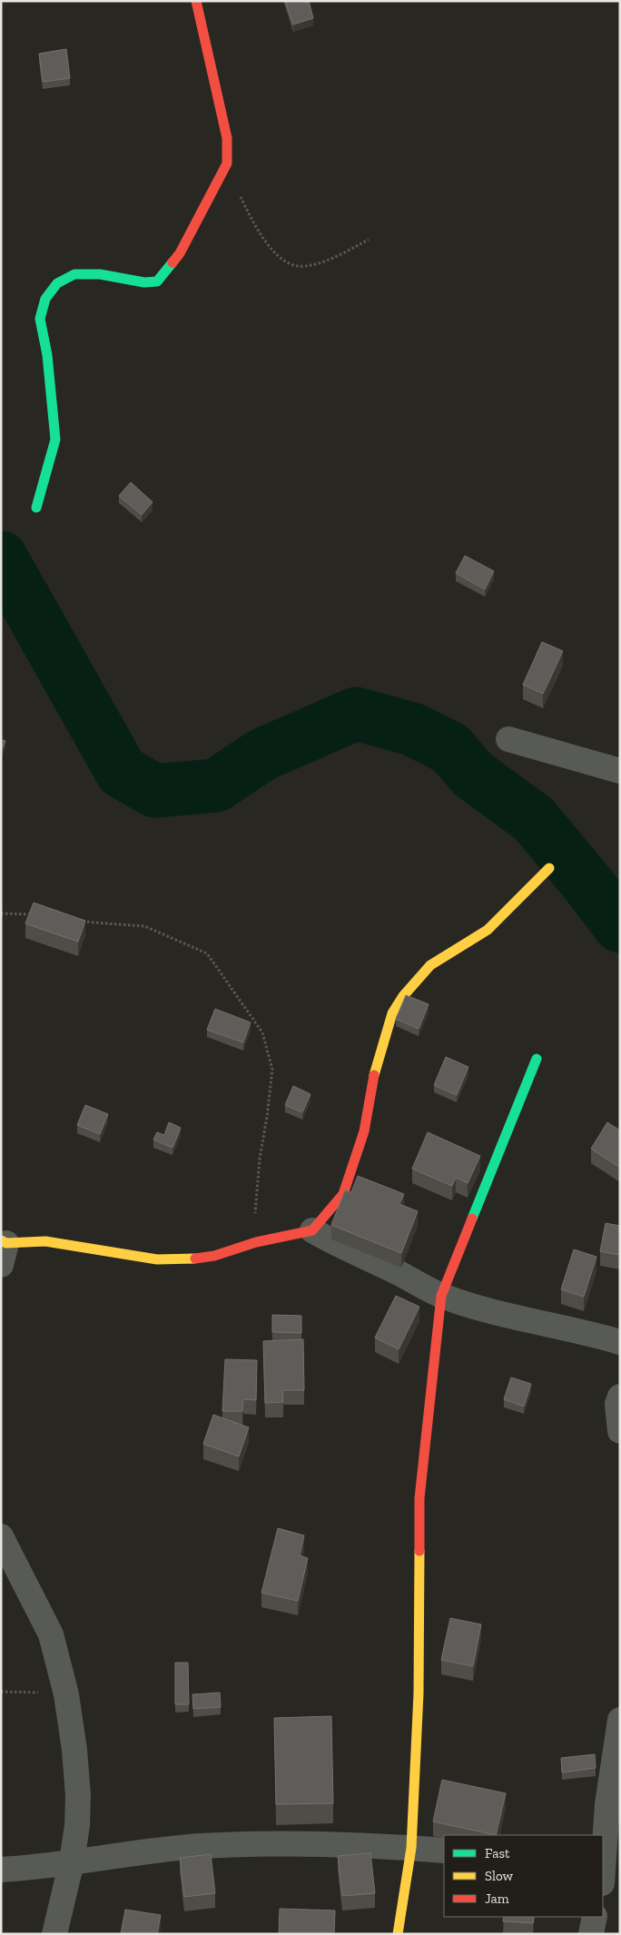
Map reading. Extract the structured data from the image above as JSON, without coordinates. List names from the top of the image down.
{
  "legend": ["Fast", "Slow", "Jam"]
}
